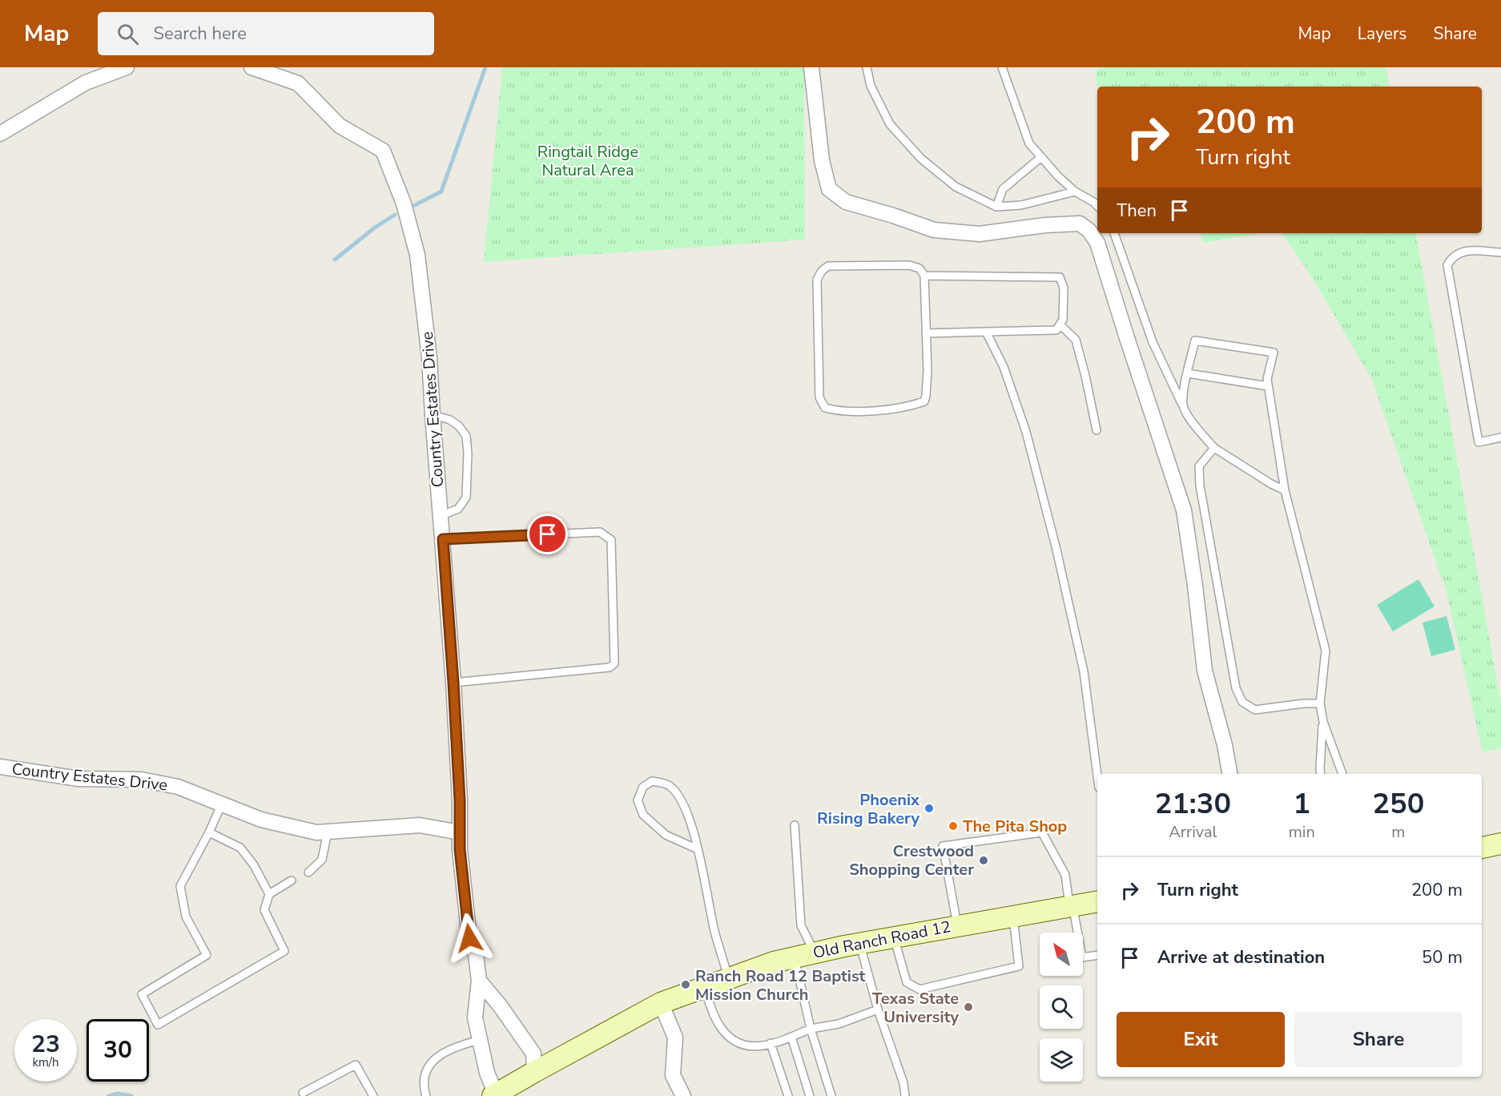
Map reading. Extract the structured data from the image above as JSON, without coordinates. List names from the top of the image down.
{
  "streets": {
    "main road": ["Old Ranch Road 12"],
    "street": ["Country Estates Drive"]
  },
  "crossings": [
    ["Country Estates Drive", "Old Ranch Road 12"]
  ],
  "parks": ["Ringtail Ridge Natural Area"],
  "places": [
    "Phoenix Rising Bakery",
    "The Pita Shop",
    "Crestwood Shopping Center",
    "Ranch Road 12 Baptist Mission Church",
    "Texas State University"
  ],
  "north": "top left",
  "page": {
    "header": "Map",
    "search": "Search here",
    "nav": ["Map", "Layers", "Share"],
    "turn": ["200 m", "Turn right"],
    "then": "Then",
    "eta": [
      "21:30",
      "Arrival",
      "1",
      "min",
      "250",
      "m"
    ],
    "list": [
      {
        "name": "Turn right",
        "value": "200 m"
      },
      {
        "name": "Arrive at destination",
        "value": "50 m"
      }
    ],
    "buttons": ["Exit", "Share"],
    "speed": "23 km/h",
    "limit": "30"
  }
}
